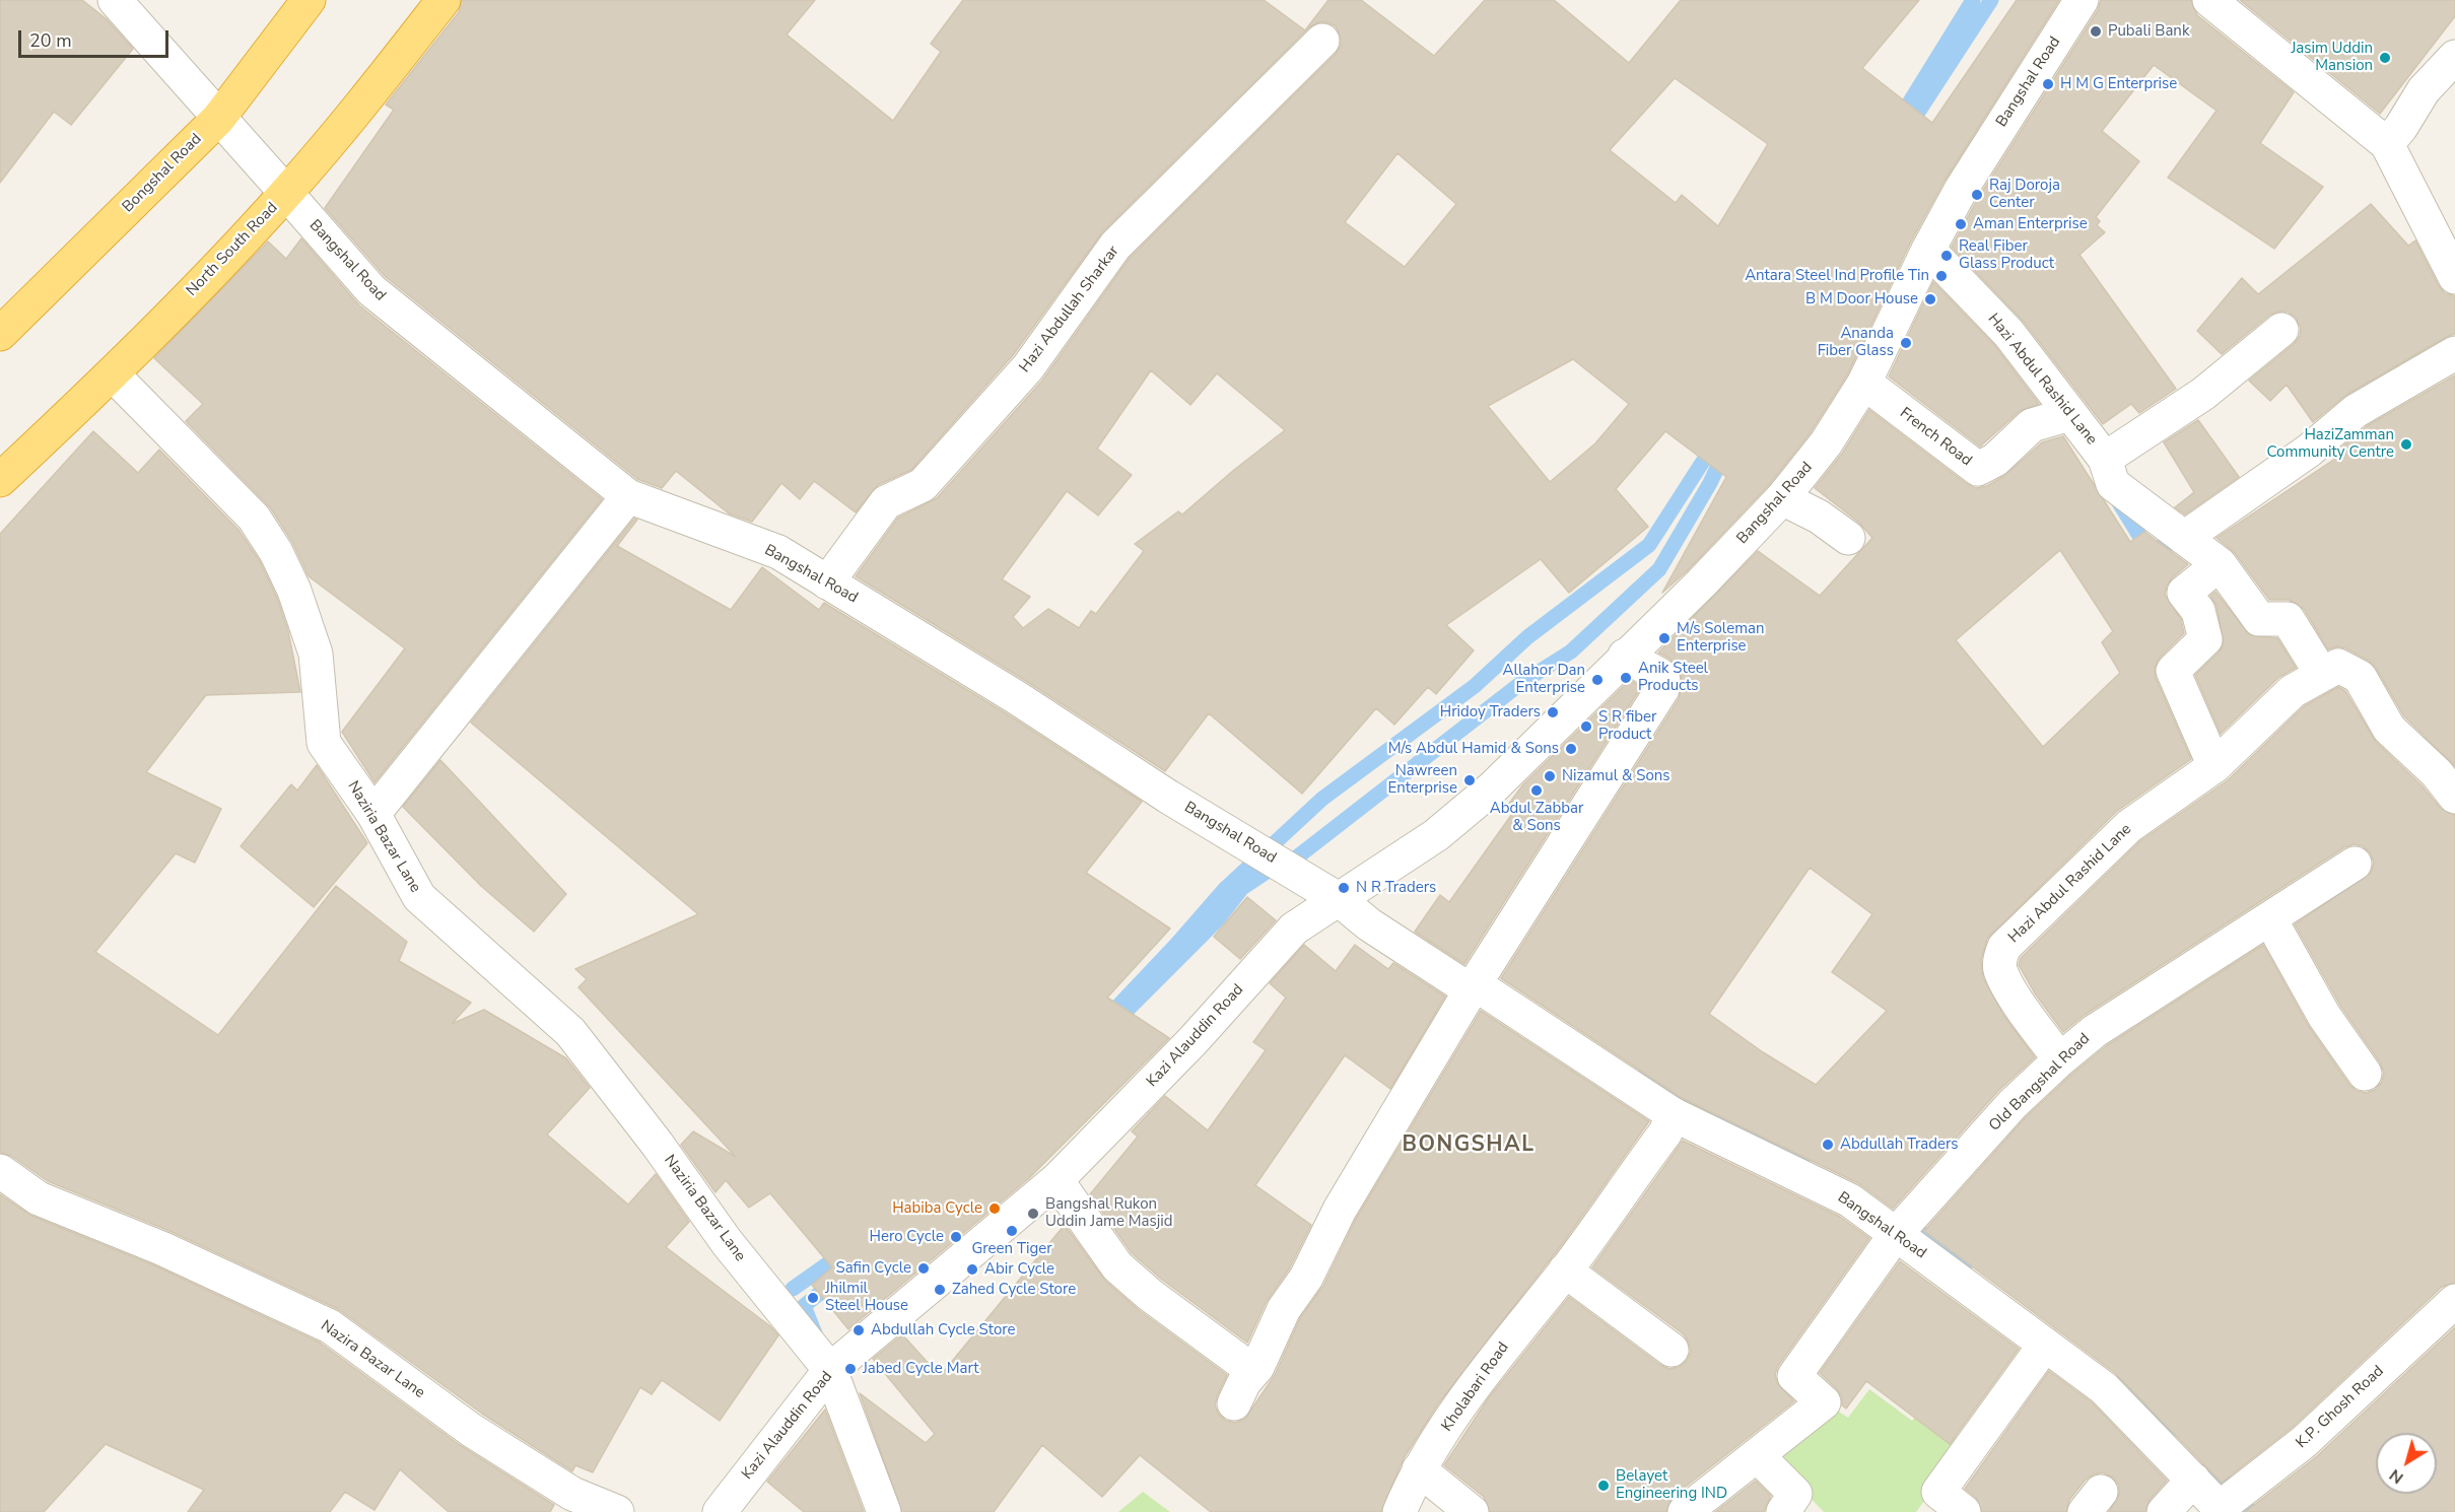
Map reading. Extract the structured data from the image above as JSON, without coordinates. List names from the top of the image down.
{
  "streets": {
    "highway": ["Bongshal Road", "North South Road"],
    "street": [
      "Bangshal Road",
      "Hazi Abdullah Sharkar",
      "Hazi Abdul Rashid Lane",
      "French Road",
      "Naziria Bazar Lane",
      "Kazi Alauddin Road",
      "Old Bangshal Road",
      "Nazira Bazar Lane",
      "Kholabari Road",
      "K.P. Ghosh Road"
    ]
  },
  "crossings": [
    ["Bangshal Road", "Bongshal Road"],
    ["Bangshal Road", "North South Road"],
    ["Bangshal Road", "Hazi Abdullah Sharkar"],
    ["Bangshal Road", "Hazi Abdul Rashid Lane"],
    ["Bangshal Road", "French Road"],
    ["Bangshal Road", "Kazi Alauddin Road"],
    ["Bangshal Road", "Old Bangshal Road"],
    ["Bangshal Road", "Kholabari Road"],
    ["Bangshal Road", "K.P. Ghosh Road"],
    ["North South Road", "Naziria Bazar Lane"],
    ["Hazi Abdul Rashid Lane", "French Road"],
    ["Hazi Abdul Rashid Lane", "Old Bangshal Road"],
    ["Naziria Bazar Lane", "Kazi Alauddin Road"]
  ],
  "districts": ["BONGSHAL"],
  "places": [
    "Pubali Bank",
    "Jasim Uddin Mansion",
    "H M G Enterprise",
    "Raj Doroja Center",
    "Aman Enterprise",
    "Real Fiber Glass Product",
    "Antara Steel Ind Profile Tin",
    "B M Door House",
    "Ananda Fiber Glass",
    "HaziZamman Community Centre",
    "M/s Soleman Enterprise",
    "Anik Steel Products",
    "Allahor Dan Enterprise",
    "Hridoy Traders",
    "S R fiber Product",
    "M/s Abdul Hamid & Sons",
    "Nizamul & Sons",
    "Nawreen Enterprise",
    "Abdul Zabbar & Sons",
    "N R Traders",
    "Abdullah Traders",
    "Habiba Cycle",
    "Bangshal Rukon Uddin Jame Masjid",
    "Green Tiger",
    "Hero Cycle",
    "Safin Cycle",
    "Abir Cycle",
    "Zahed Cycle Store",
    "Jhilmil Steel House",
    "Abdullah Cycle Store",
    "Jabed Cycle Mart",
    "Belayet Engineering IND"
  ],
  "scale_bar": "20 m",
  "north": "bottom left"
}
